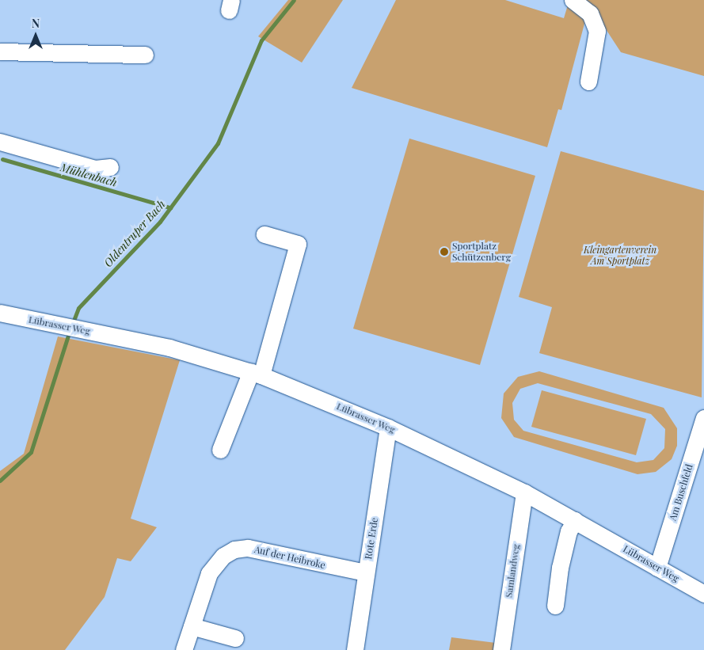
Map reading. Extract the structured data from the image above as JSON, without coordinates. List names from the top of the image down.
{
  "streets": {
    "street": [
      "Lübrasser Weg",
      "Am Buschfeld",
      "Rote Erde",
      "Auf der Heibroke",
      "Samlandweg"
    ]
  },
  "crossings": [
    ["Lübrasser Weg", "Am Buschfeld"],
    ["Lübrasser Weg", "Rote Erde"],
    ["Lübrasser Weg", "Samlandweg"],
    ["Rote Erde", "Auf der Heibroke"]
  ],
  "water": ["Mühlenbach", "Oldentruper Bach"],
  "parks": ["Kleingartenverein Am Sportplatz"],
  "places": ["Sportplatz Schützenberg"],
  "north": "top"
}
